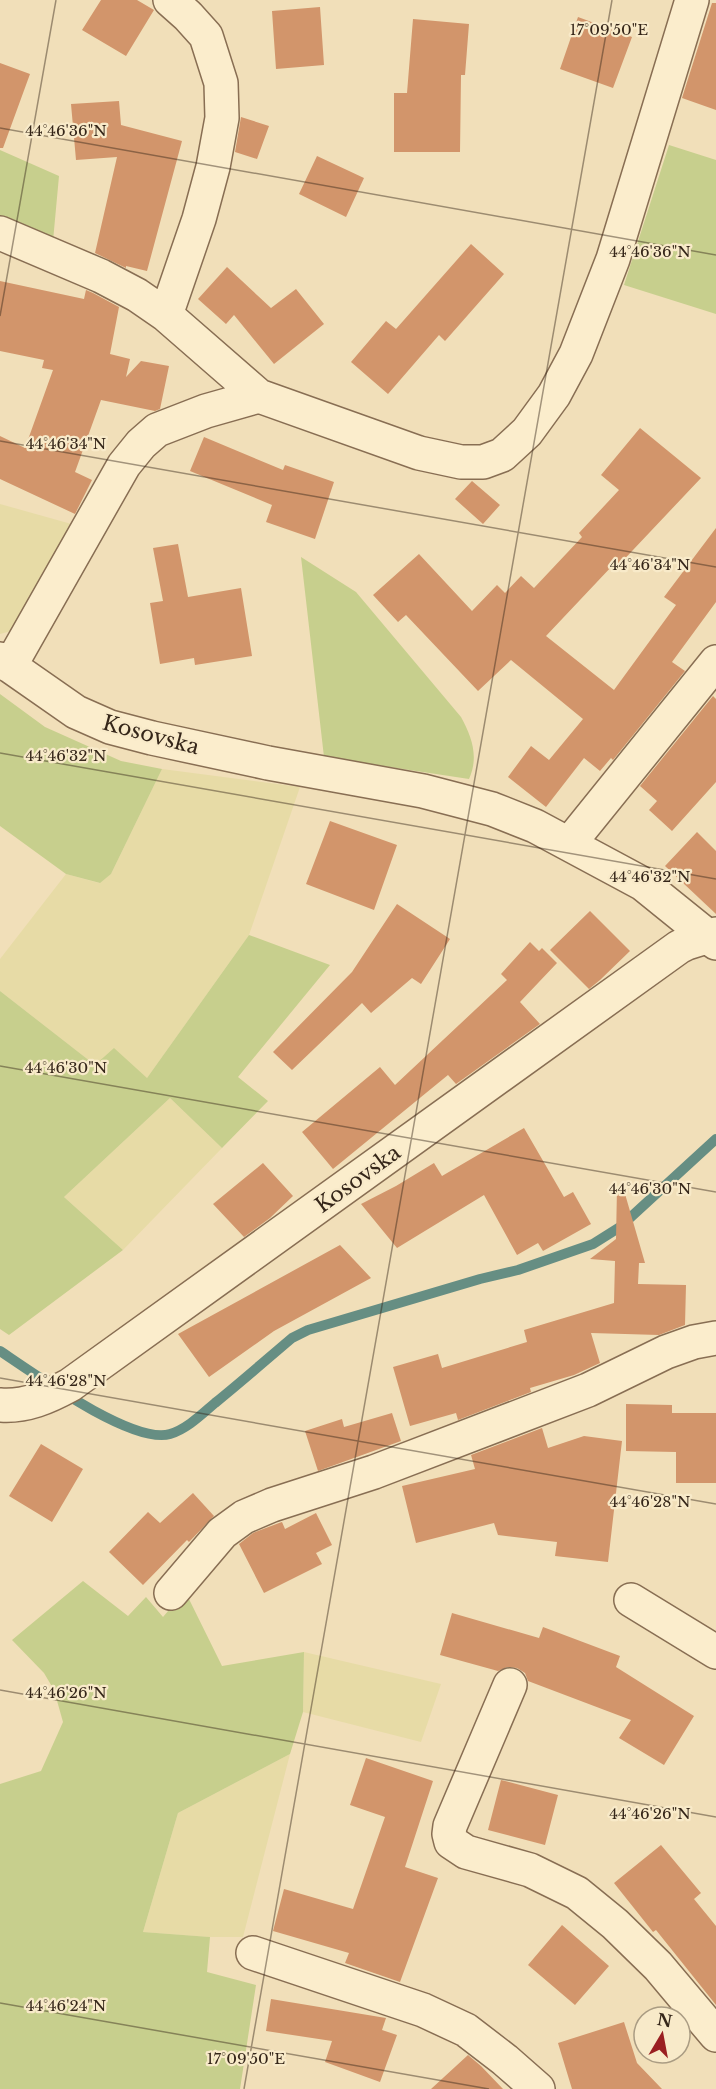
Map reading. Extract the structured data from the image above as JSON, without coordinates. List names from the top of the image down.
{
  "streets": {
    "street": ["Kosovska"]
  },
  "north": "top",
  "coordinates": [
    "17°09'50\"E",
    "44°46'36\"N",
    "44°46'34\"N",
    "44°46'32\"N",
    "44°46'30\"N",
    "44°46'28\"N",
    "44°46'26\"N",
    "44°46'24\"N"
  ]
}
